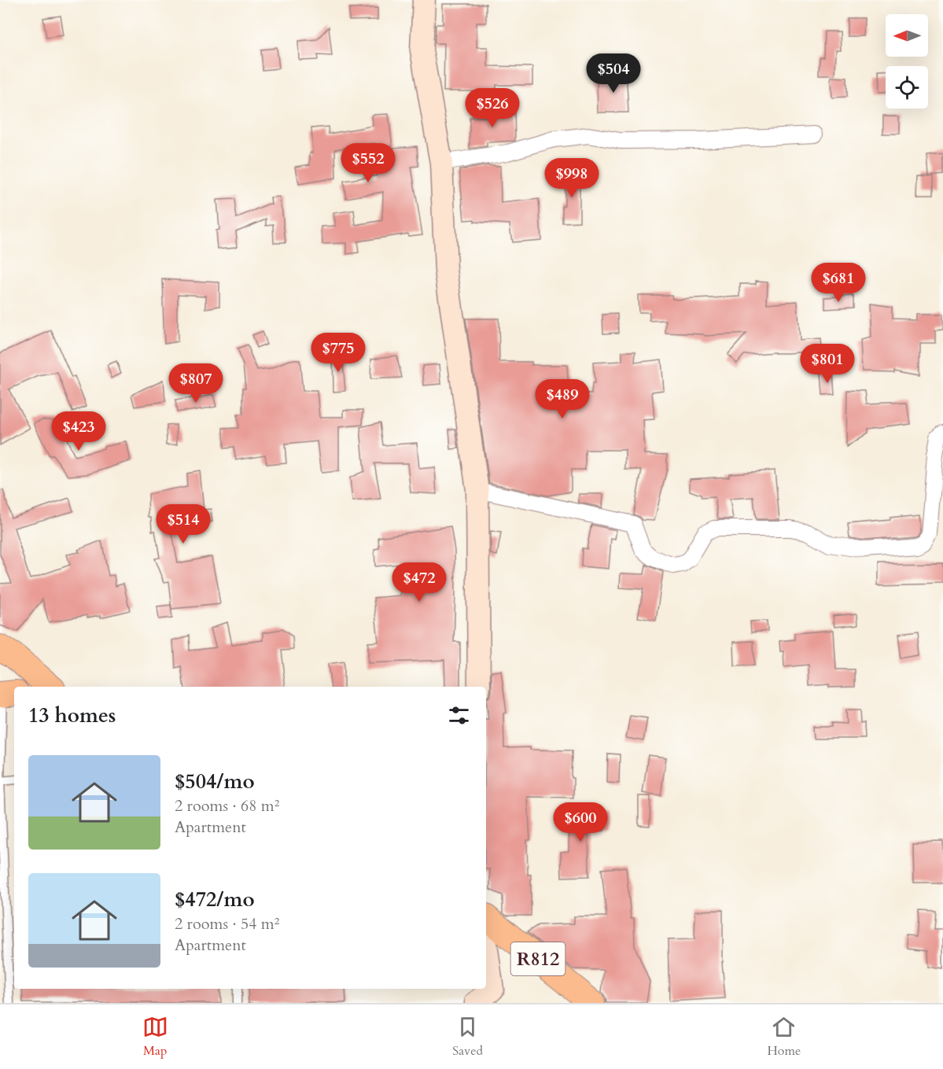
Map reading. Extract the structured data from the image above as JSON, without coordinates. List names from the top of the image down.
{
  "streets": {
    "main road": ["R812"]
  },
  "north": "left",
  "page": {
    "price": [
      "$504",
      "$526",
      "$552",
      "$998",
      "$681",
      "$775",
      "$801",
      "$807",
      "$489",
      "$423",
      "$514",
      "$472",
      "$600"
    ],
    "heading": "13 homes",
    "list": [
      {
        "name": "$504/mo",
        "note": "2 rooms · 68 m² · Apartment"
      },
      {
        "name": "$472/mo",
        "note": "2 rooms · 54 m² · Apartment"
      }
    ],
    "tabs": ["Map", "Saved", "Home"]
  }
}
